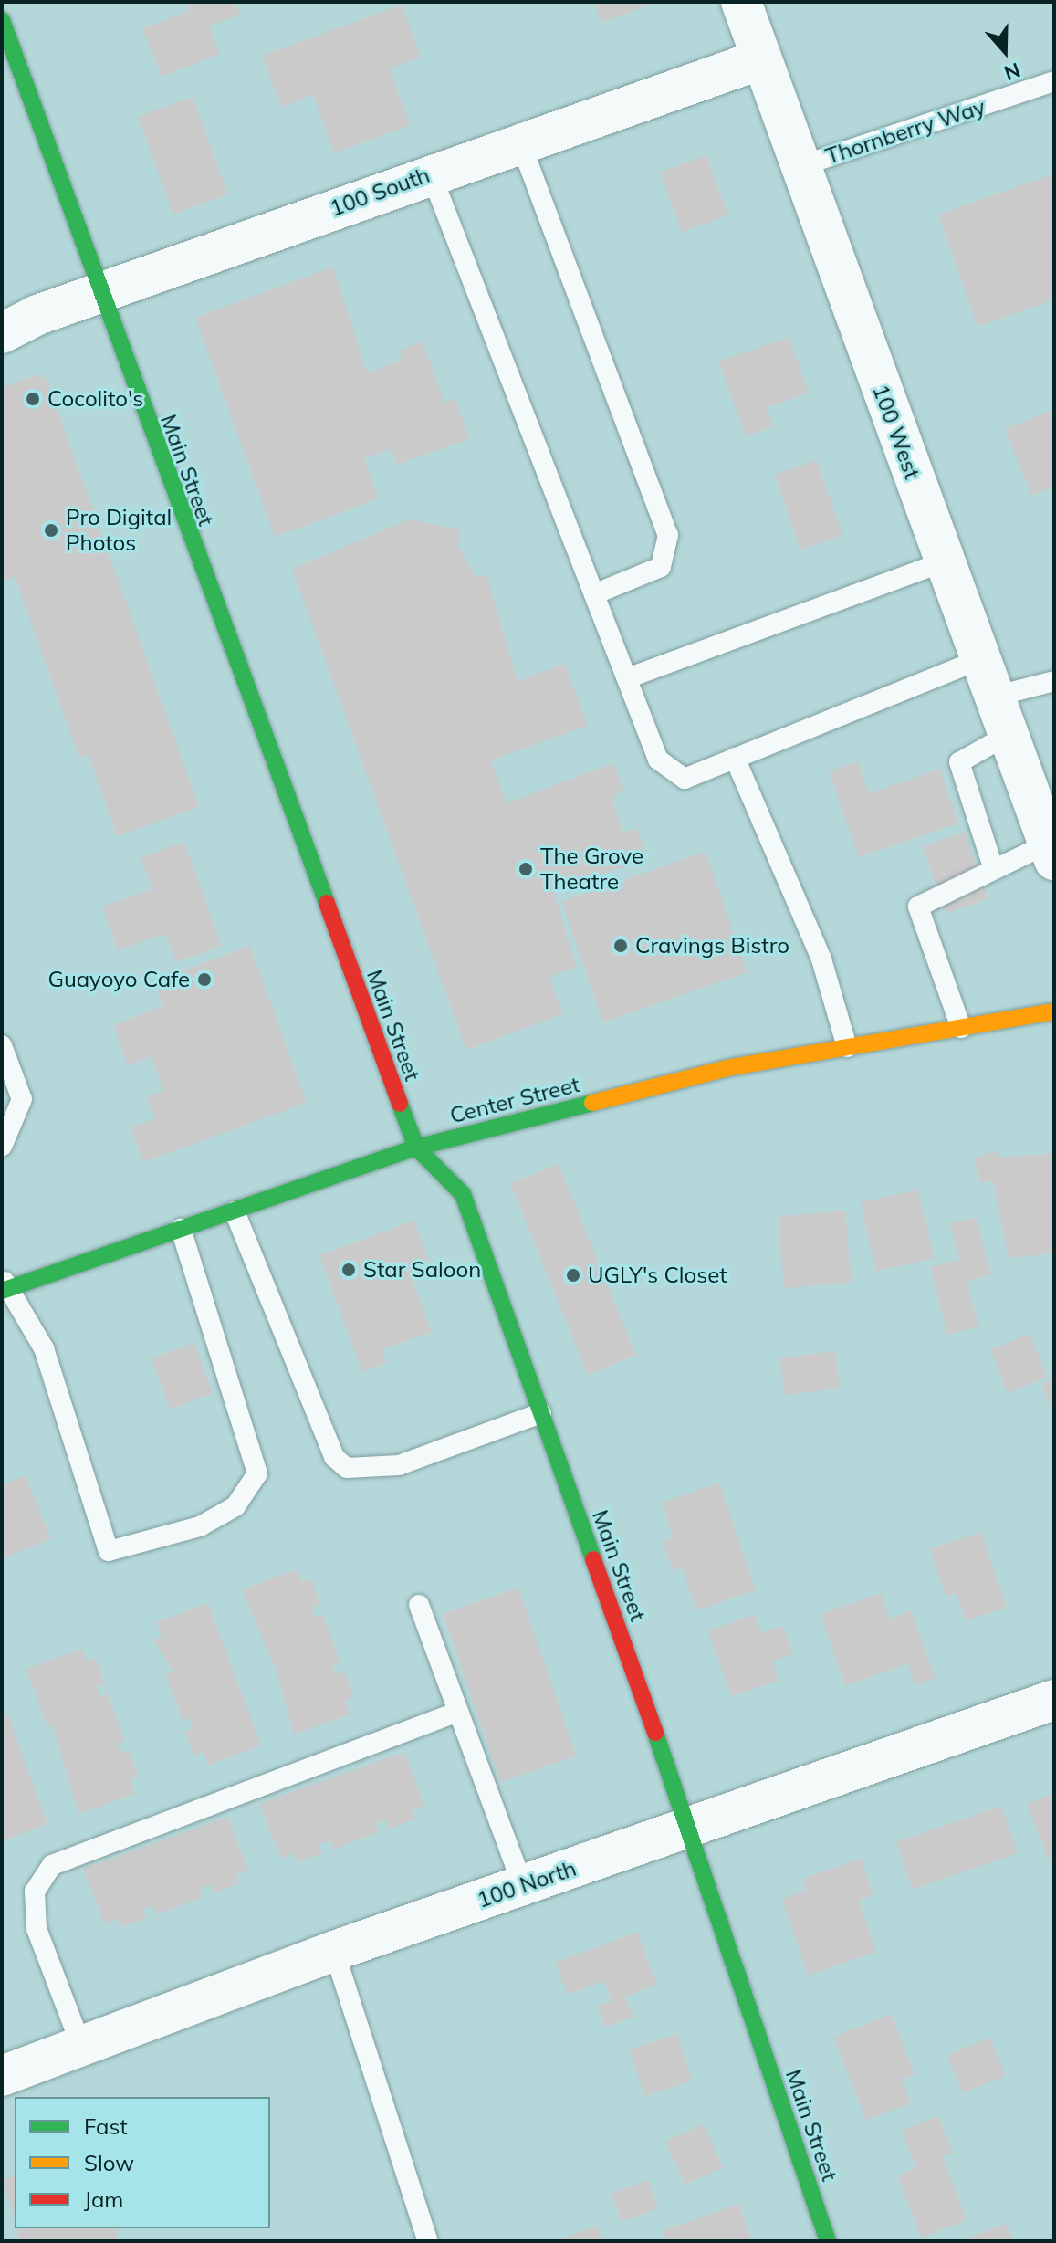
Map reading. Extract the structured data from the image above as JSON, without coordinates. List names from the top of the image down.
{
  "streets": {
    "street": [
      "100 South",
      "100 West",
      "Main Street",
      "Center Street",
      "100 North"
    ],
    "lane": ["Thornberry Way"]
  },
  "crossings": [
    ["Thornberry Way", "100 West"],
    ["100 South", "100 West"],
    ["100 South", "Main Street"],
    ["Main Street", "Center Street"],
    ["Main Street", "100 North"]
  ],
  "places": [
    "Cocolito's",
    "Pro Digital Photos",
    "The Grove Theatre",
    "Cravings Bistro",
    "Guayoyo Cafe",
    "Star Saloon",
    "UGLY's Closet"
  ],
  "legend": ["Fast", "Slow", "Jam"],
  "north": "bottom"
}
